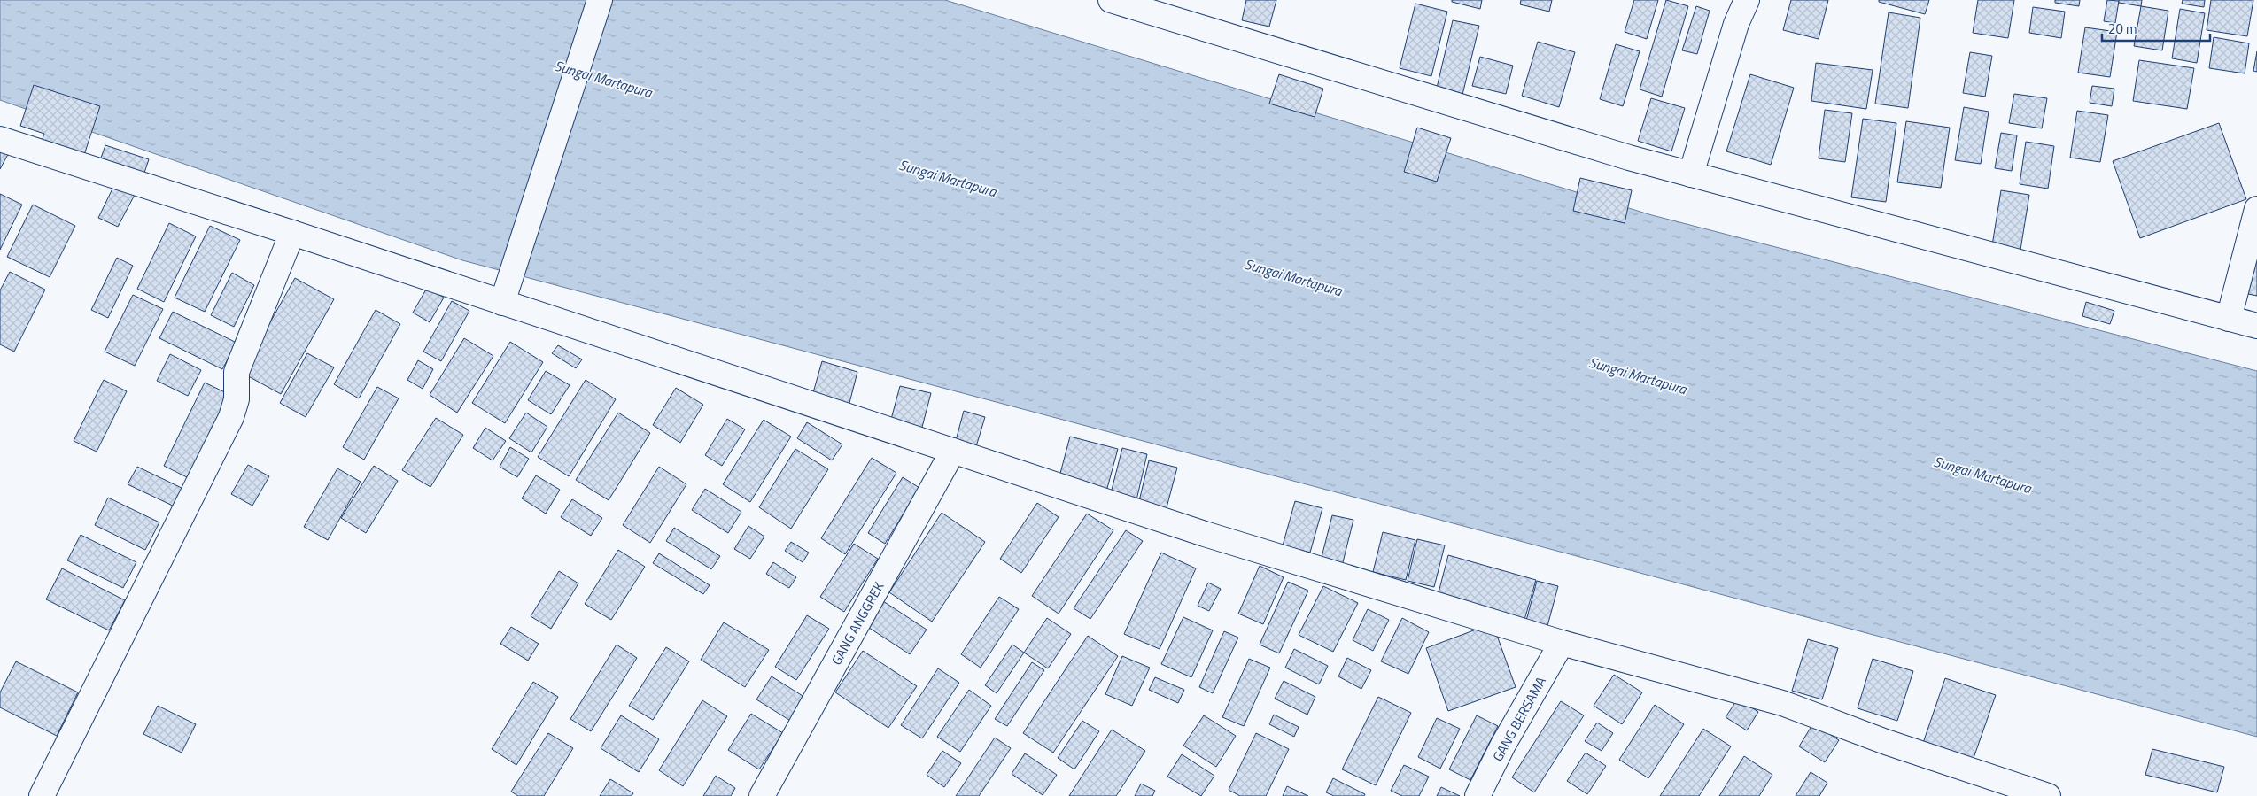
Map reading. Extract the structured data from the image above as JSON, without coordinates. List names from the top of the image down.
{
  "streets": {
    "street": ["GANG ANGGREK", "GANG BERSAMA"]
  },
  "water": ["Sungai Martapura"],
  "scale_bar": "20 m"
}
